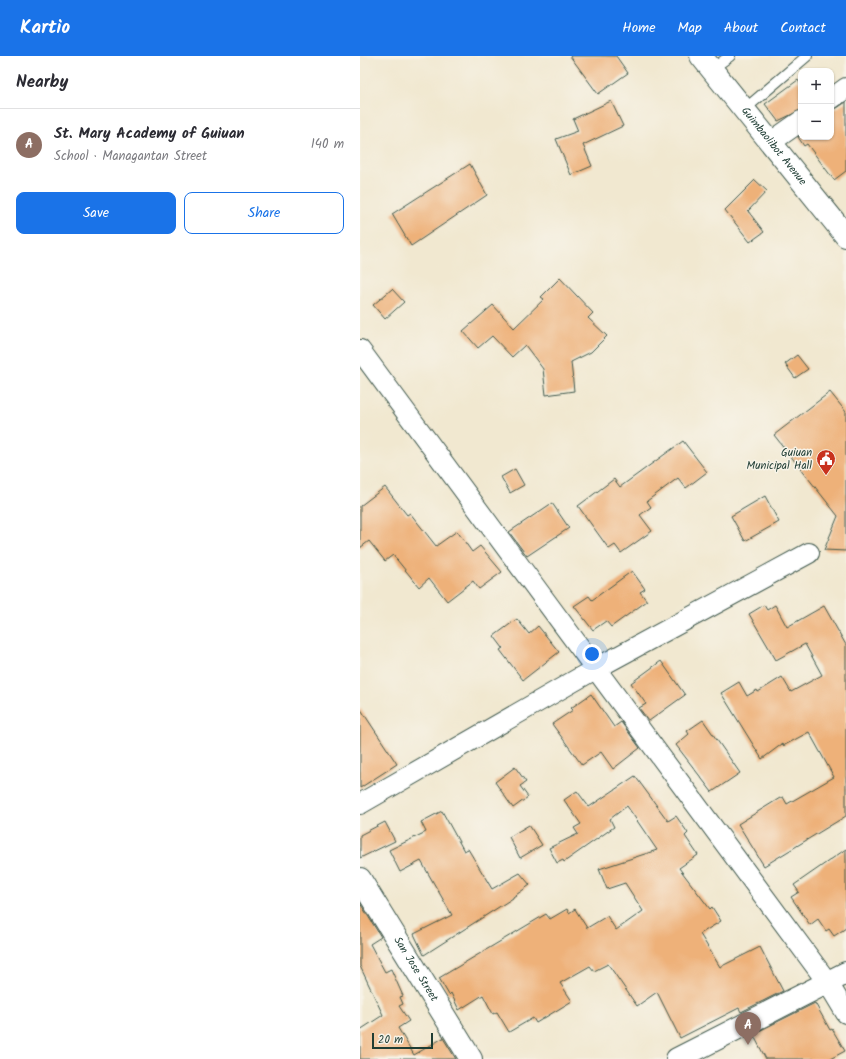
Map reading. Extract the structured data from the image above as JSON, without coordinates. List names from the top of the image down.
{
  "streets": {
    "street": ["Guimbaolibot Avenue", "San Jose Street"]
  },
  "places": {
    "public building": ["Guiuan Municipal Hall"]
  },
  "scale_bar": "20 m",
  "page": {
    "header": "Kartio",
    "nav": [
      "Home",
      "Map",
      "About",
      "Contact"
    ],
    "heading": "Nearby",
    "map_buttons": ["+", "−"],
    "list": [
      {
        "mark": "A",
        "name": "St. Mary Academy of Guiuan",
        "note": "School · Managantan Street",
        "value": "140 m"
      }
    ],
    "buttons": ["Save", "Share"],
    "pins": "A",
    "scale": "20 m"
  }
}
